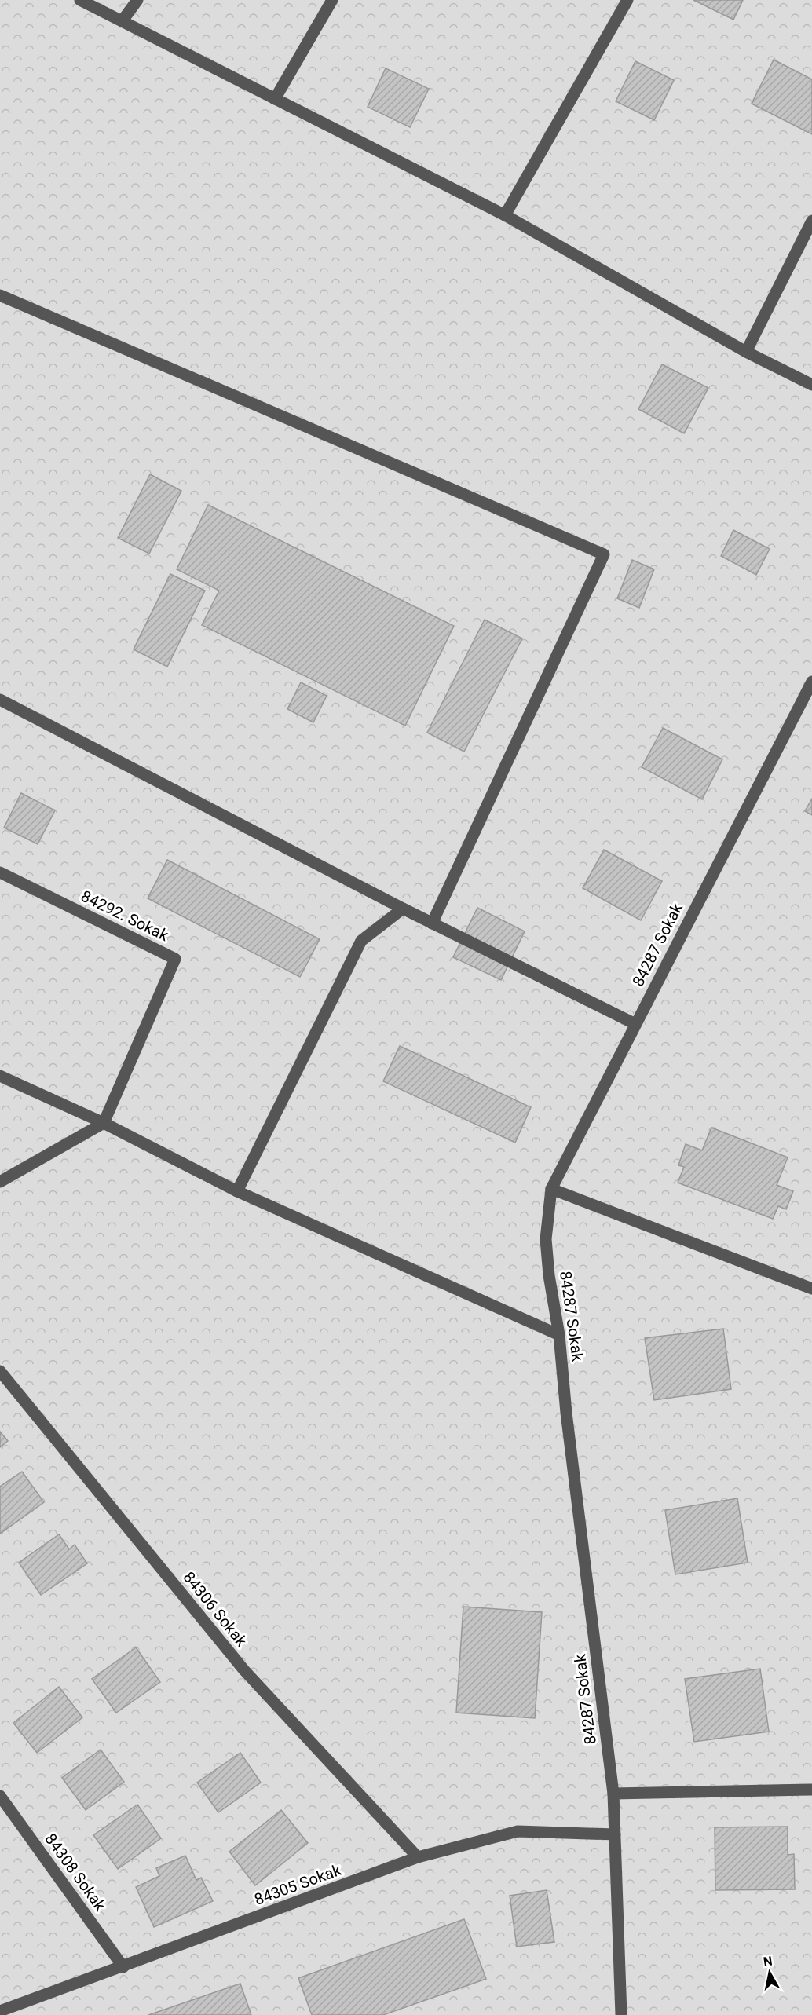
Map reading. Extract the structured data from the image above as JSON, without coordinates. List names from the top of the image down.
{
  "streets": {
    "street": [
      "84292. Sokak",
      "84287 Sokak",
      "84306 Sokak",
      "84308 Sokak",
      "84305 Sokak"
    ]
  },
  "crossings": [
    ["84287 Sokak", "84305 Sokak"],
    ["84306 Sokak", "84305 Sokak"],
    ["84308 Sokak", "84305 Sokak"]
  ],
  "north": "top"
}
